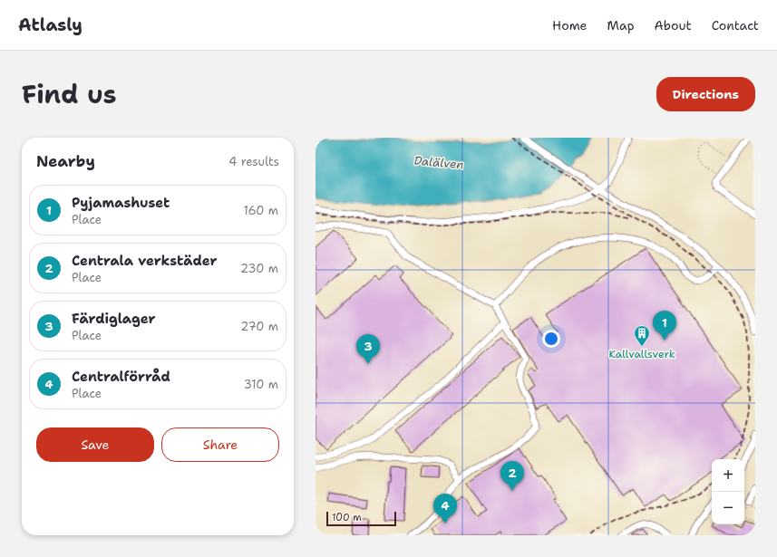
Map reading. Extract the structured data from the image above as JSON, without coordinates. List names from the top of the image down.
{
  "water": ["Dalälven"],
  "places": {
    "building": ["Kallvallsverk"]
  },
  "scale_bar": "100 m",
  "page": {
    "header": "Atlasly",
    "nav": [
      "Home",
      "Map",
      "About",
      "Contact"
    ],
    "title": "Find us",
    "buttons": [
      "Directions",
      ["Save", "Share"]
    ],
    "heading": ["Nearby", "4 results"],
    "list": [
      {
        "mark": "1",
        "name": "Pyjamashuset",
        "note": "Place",
        "value": "160 m"
      },
      {
        "mark": "2",
        "name": "Centrala verkstäder",
        "note": "Place",
        "value": "230 m"
      },
      {
        "mark": "3",
        "name": "Färdiglager",
        "note": "Place",
        "value": "270 m"
      },
      {
        "mark": "4",
        "name": "Centralförråd",
        "note": "Place",
        "value": "310 m"
      }
    ],
    "pins": [
      "1",
      "3",
      "2",
      "4"
    ],
    "map_buttons": ["+", "−"],
    "scale": "100 m"
  }
}
